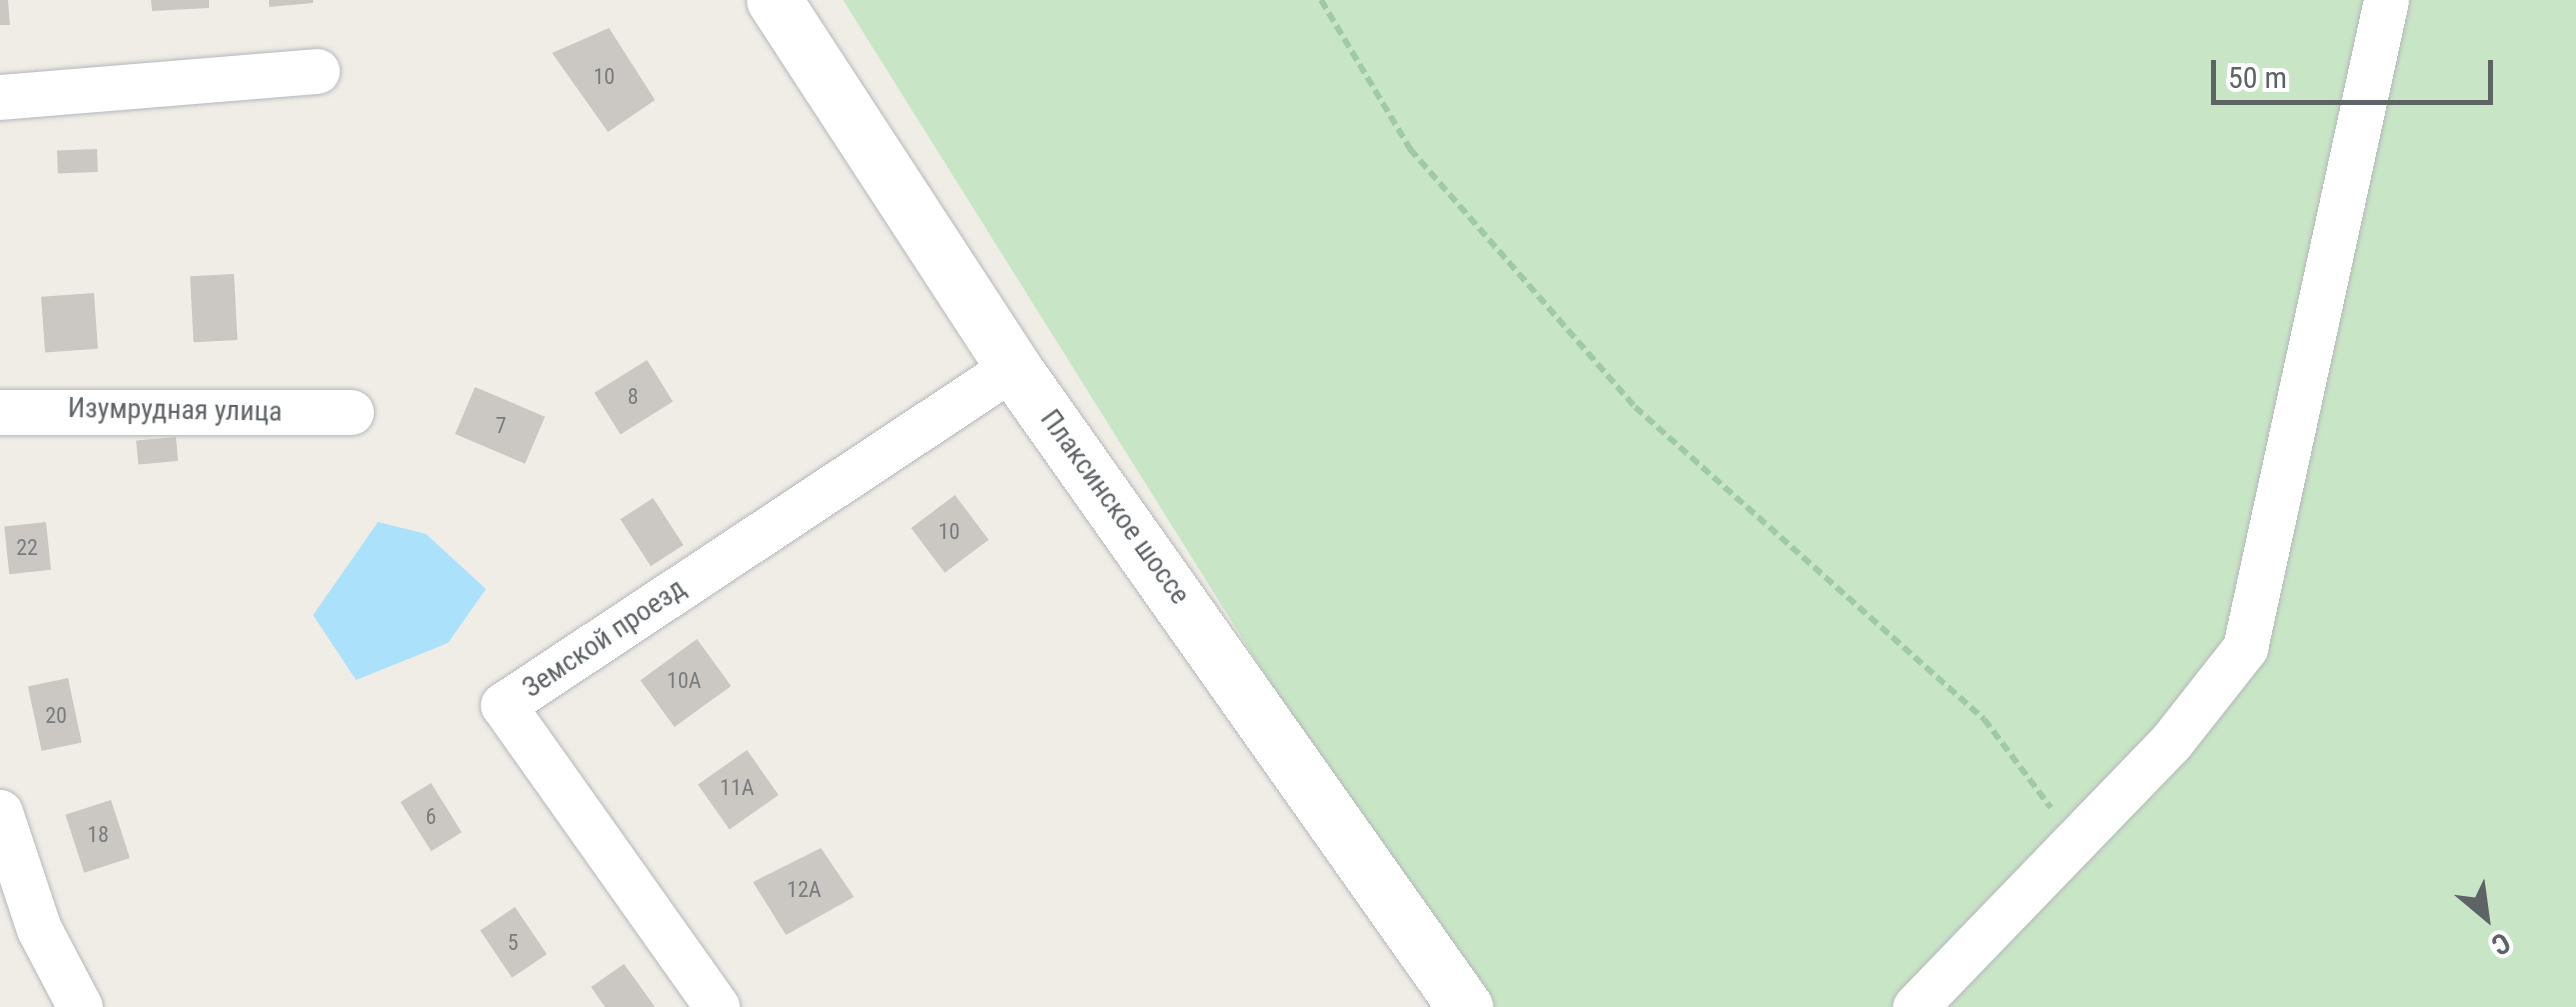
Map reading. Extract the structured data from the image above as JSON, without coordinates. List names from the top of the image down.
{
  "streets": {
    "main road": ["Плаксинское шоссе"],
    "street": ["Изумрудная улица", "Земской проезд"]
  },
  "crossings": [
    ["Плаксинское шоссе", "Земской проезд"]
  ],
  "house_numbers": [
    "10",
    "8",
    "7",
    "10",
    "22",
    "10А",
    "20",
    "11А",
    "6",
    "18",
    "12А",
    "5"
  ],
  "scale_bar": "50 m",
  "north": "bottom right"
}
